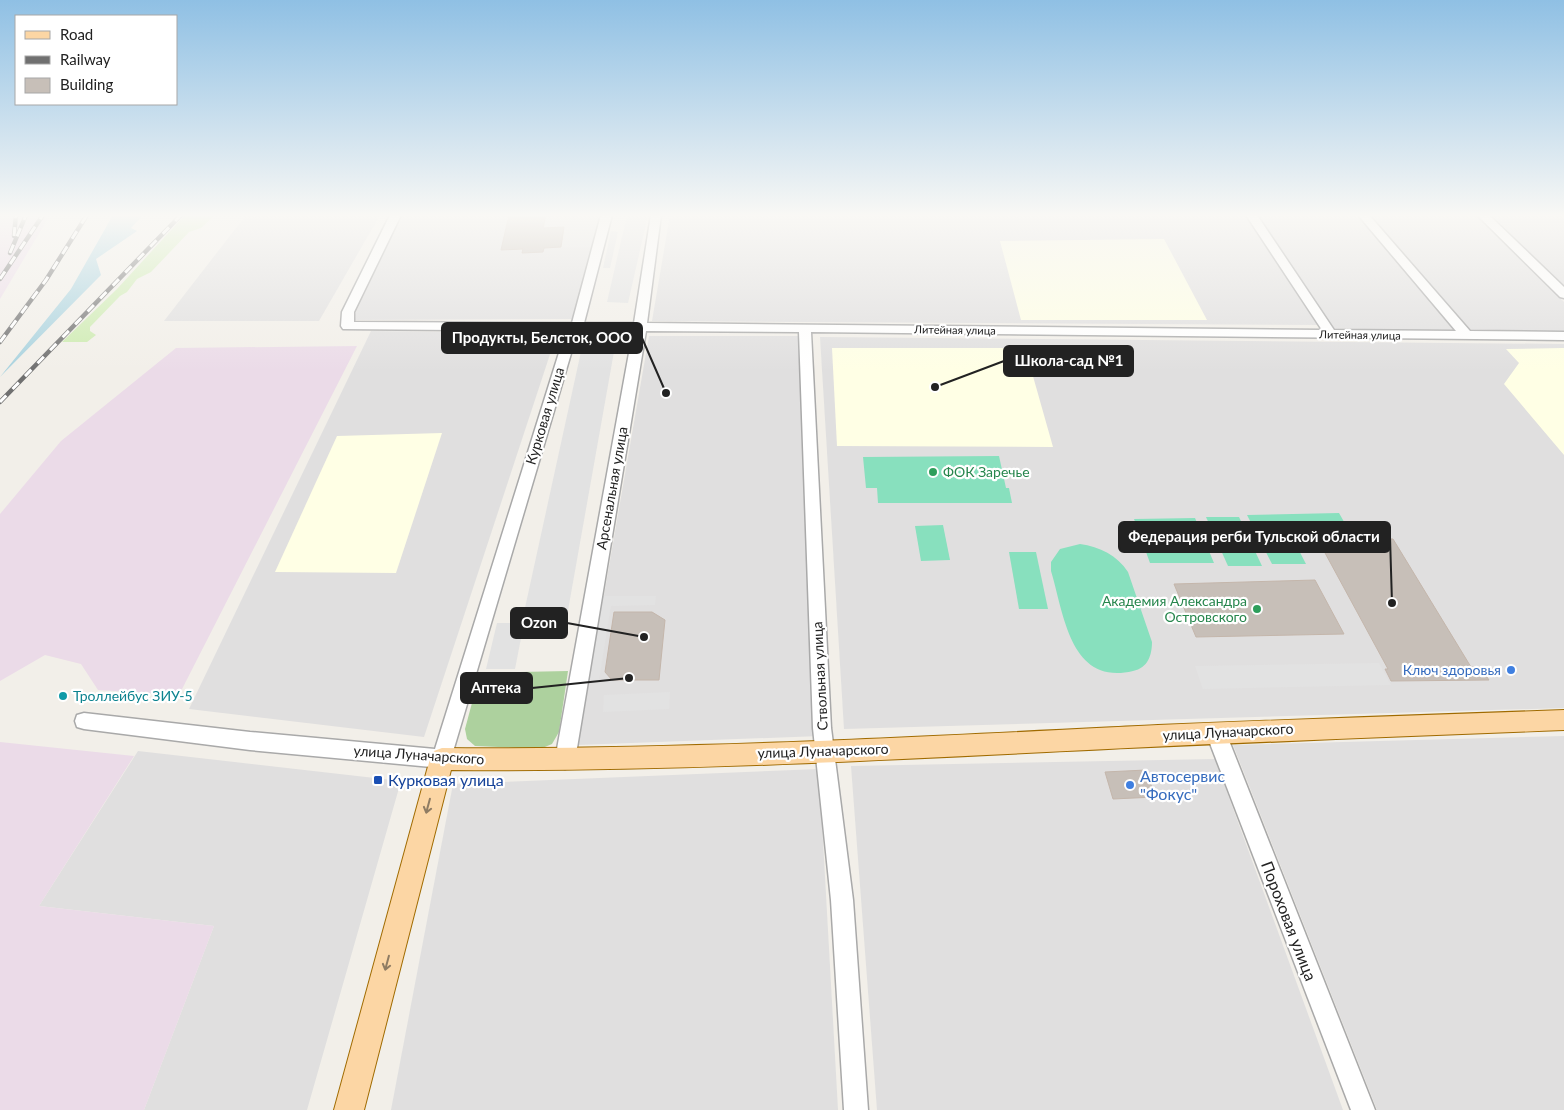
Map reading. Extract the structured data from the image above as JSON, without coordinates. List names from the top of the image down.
{
  "streets": {
    "main road": ["Курковая улица", "улица Луначарского"],
    "street": [
      "Литейная улица",
      "Арсенальная улица",
      "Ствольная улица",
      "Пороховая улица"
    ]
  },
  "crossings": [
    ["Литейная улица", "Курковая улица"],
    ["Литейная улица", "Арсенальная улица"],
    ["Литейная улица", "Ствольная улица"],
    ["Курковая улица", "улица Луначарского"],
    ["Арсенальная улица", "улица Луначарского"],
    ["Ствольная улица", "улица Луначарского"],
    ["улица Луначарского", "Пороховая улица"]
  ],
  "one_way": ["Курковая улица"],
  "places": {
    "other": [
      "Школа-сад №1",
      "Продукты, Белсток, ООО",
      "ФОК Заречье",
      "Федерация регби Тульской области",
      "Академия Александра Островского",
      "Ozon",
      "Ключ здоровья",
      "Аптека",
      "Троллейбус ЗИУ-5",
      "Автосервис \"Фокус\""
    ],
    "transit": ["Курковая улица"]
  },
  "legend": ["Road", "Railway", "Building"]
}
